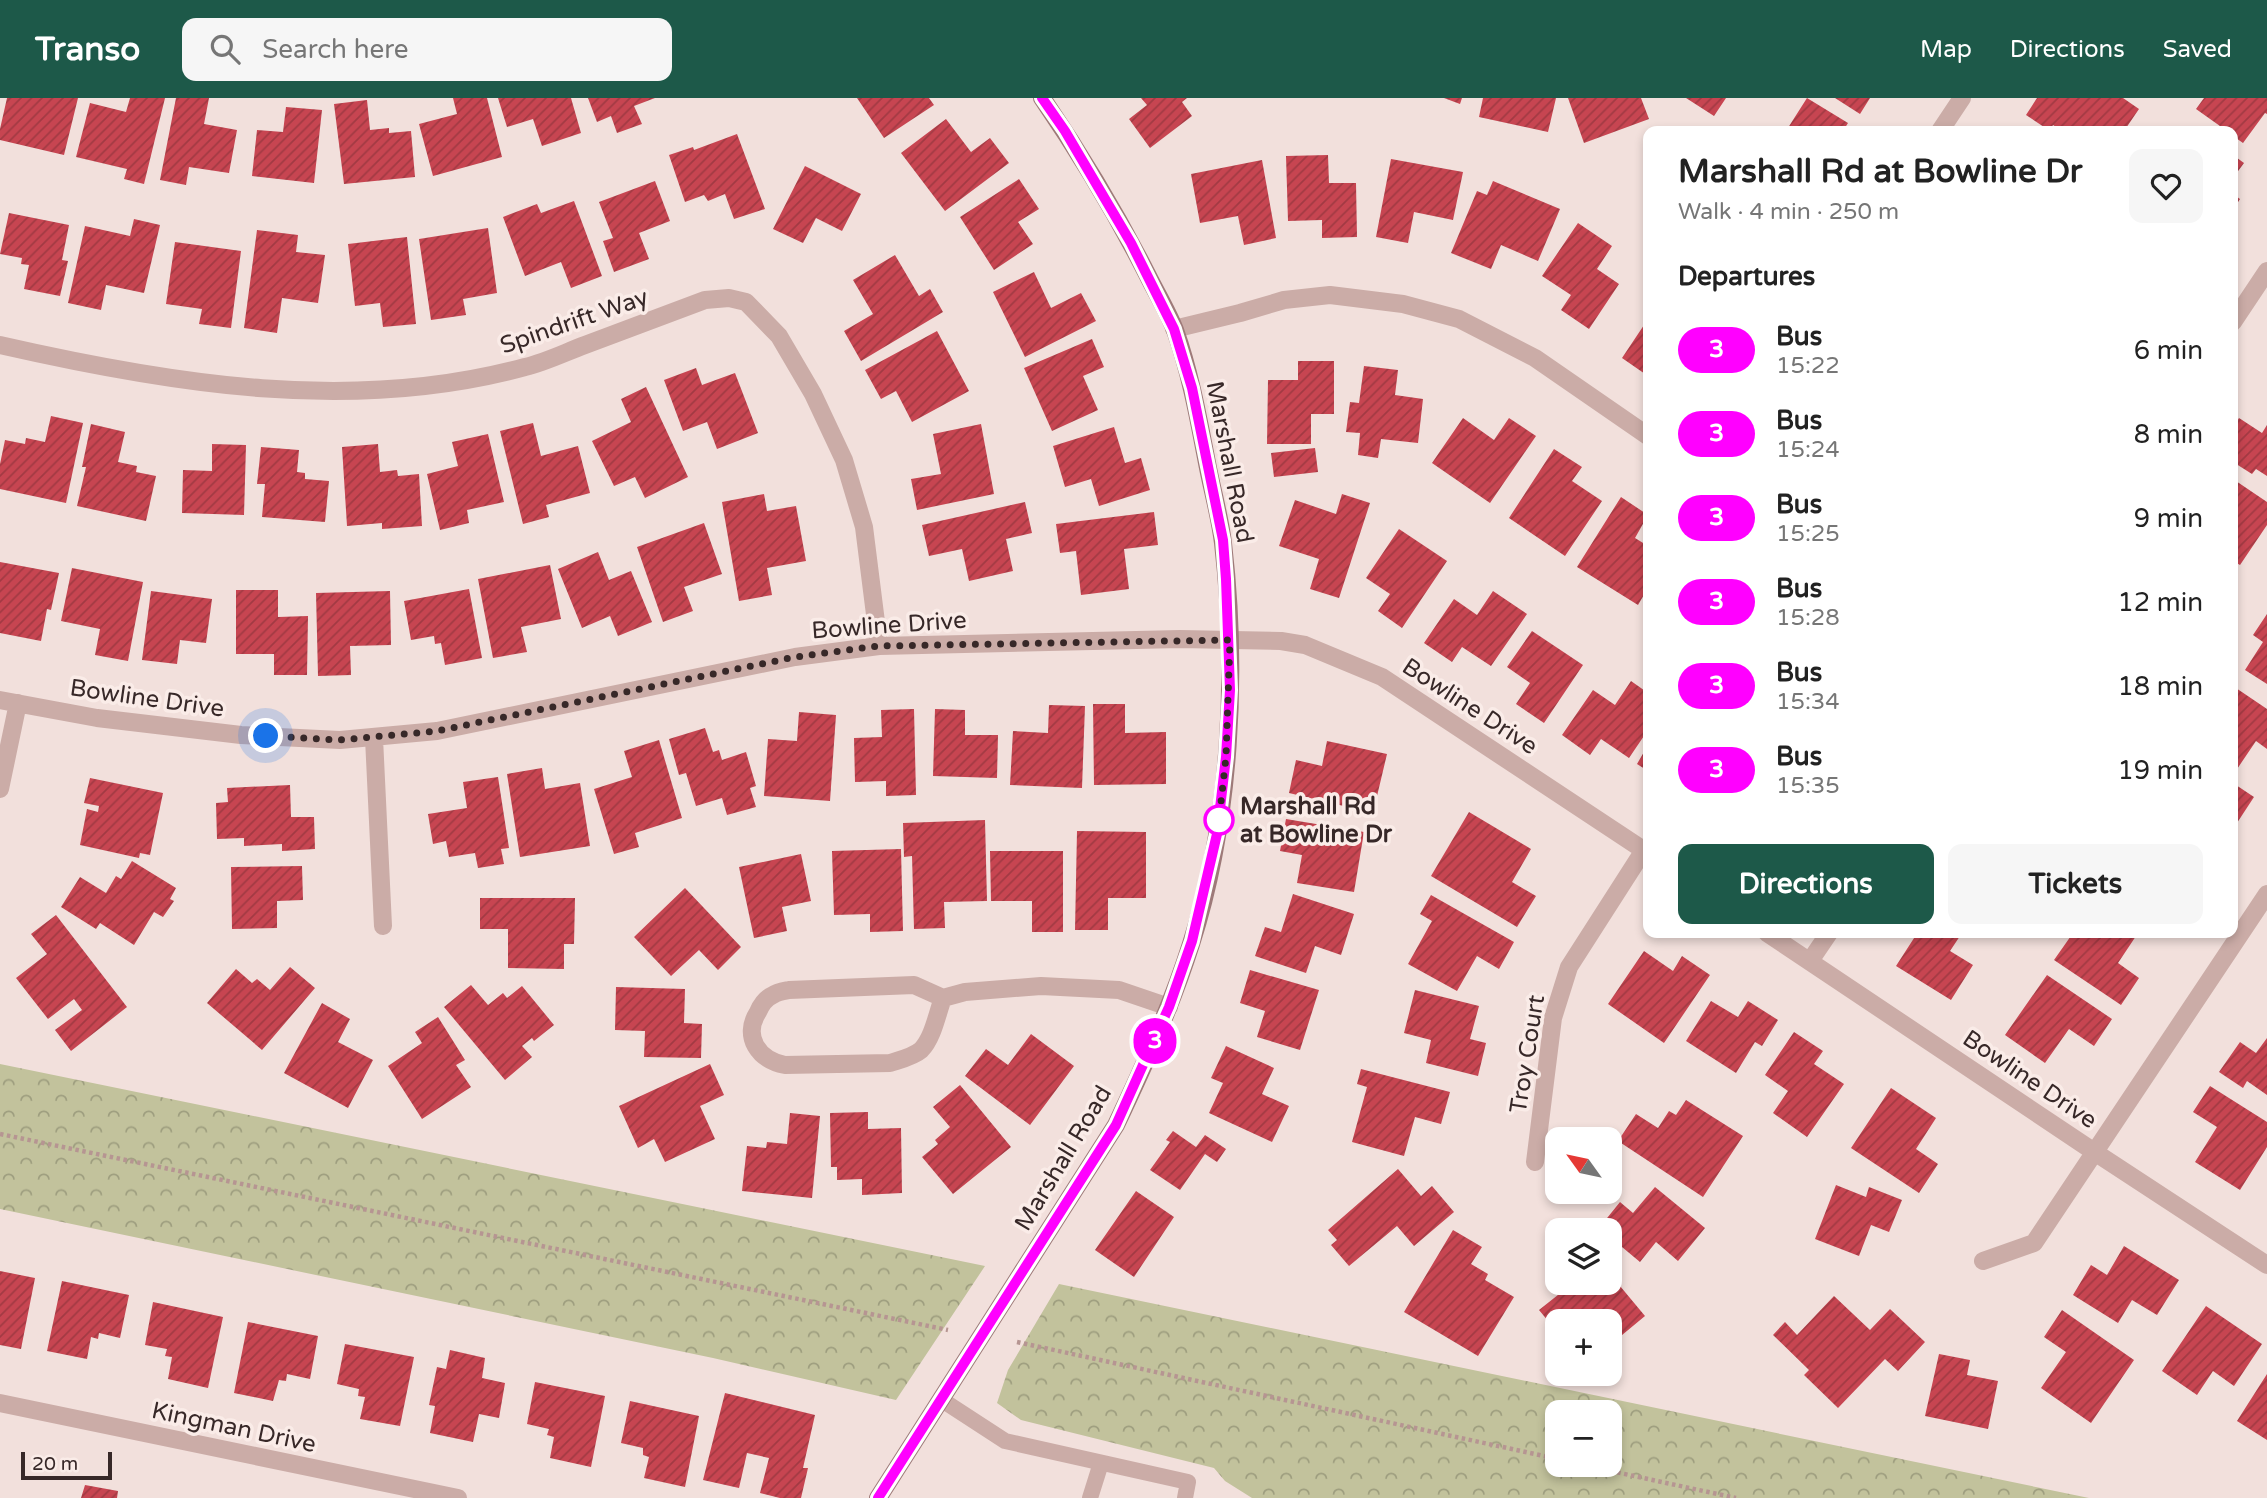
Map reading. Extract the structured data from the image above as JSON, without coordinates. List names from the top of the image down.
{
  "streets": {
    "street": [
      "Spindrift Way",
      "Marshall Road",
      "Bowline Drive",
      "Troy Court",
      "Kingman Drive"
    ]
  },
  "crossings": [
    ["Spindrift Way", "Bowline Drive"],
    ["Marshall Road", "Bowline Drive"]
  ],
  "places": ["Marshall Rd at Bowline Dr"],
  "lines": ["bus line 3"],
  "scale_bar": "20 m",
  "north": "top left",
  "page": {
    "header": "Transo",
    "search": "Search here",
    "nav": ["Map", "Directions", "Saved"],
    "on_map": "3",
    "heading": [
      ["Marshall Rd at Bowline Dr", "Walk · 4 min · 250 m"],
      "Departures"
    ],
    "list": [
      {
        "mark": "3",
        "name": "Bus",
        "note": "15:22",
        "value": "6 min"
      },
      {
        "mark": "3",
        "name": "Bus",
        "note": "15:24",
        "value": "8 min"
      },
      {
        "mark": "3",
        "name": "Bus",
        "note": "15:25",
        "value": "9 min"
      },
      {
        "mark": "3",
        "name": "Bus",
        "note": "15:28",
        "value": "12 min"
      },
      {
        "mark": "3",
        "name": "Bus",
        "note": "15:34",
        "value": "18 min"
      },
      {
        "mark": "3",
        "name": "Bus",
        "note": "15:35",
        "value": "19 min"
      }
    ],
    "buttons": ["Directions", "Tickets"],
    "map_buttons": ["+", "−"],
    "scale": "20 m"
  }
}
